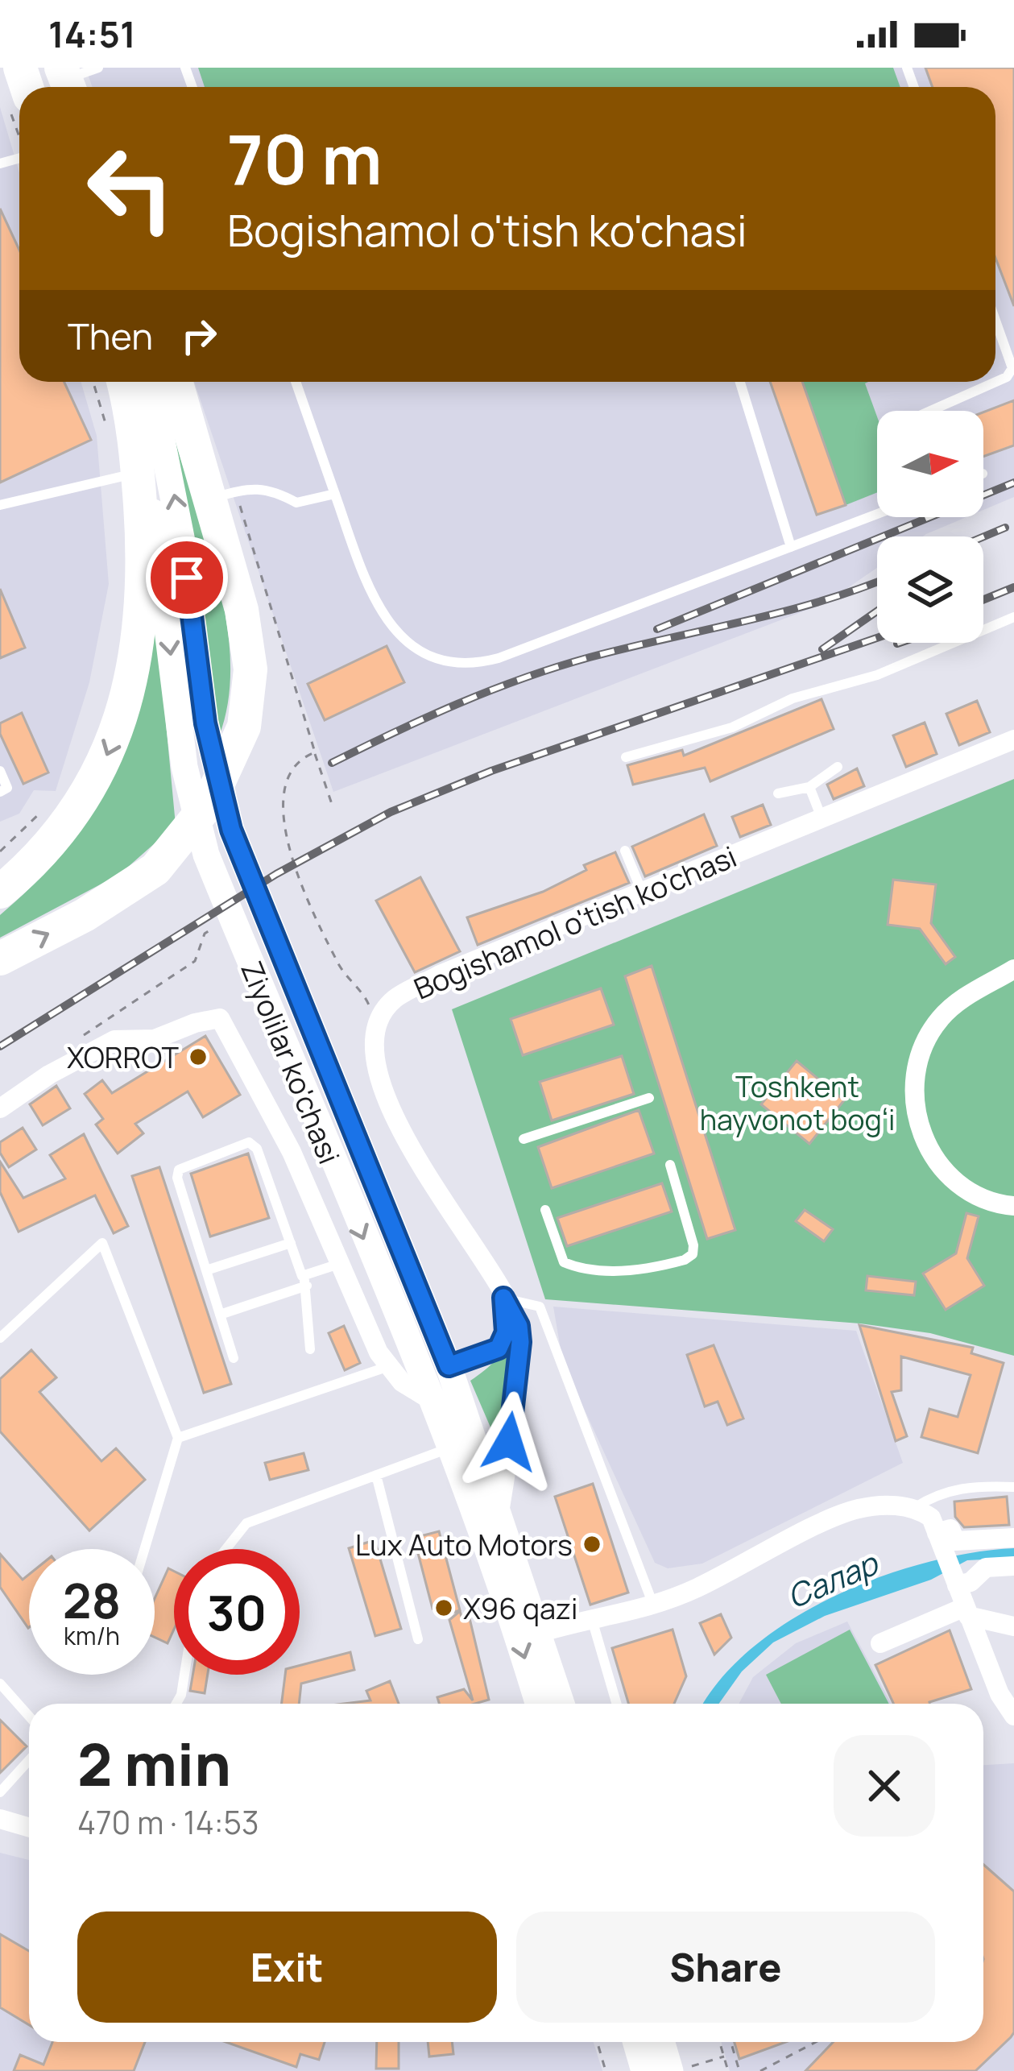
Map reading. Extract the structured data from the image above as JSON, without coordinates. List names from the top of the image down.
{
  "streets": {
    "main road": ["Ziyolilar ko'chasi"],
    "street": ["Bogishamol o'tish ko'chasi"]
  },
  "water": ["Салар"],
  "parks": ["Toshkent hayvonot bogʻi"],
  "places": ["XORROT", "Lux Auto Motors", "X96 qazi"],
  "north": "right",
  "page": {
    "status": "14:51",
    "turn": ["70 m", "Bogishamol o'tish ko'chasi"],
    "then": "Then",
    "speed": "28 km/h",
    "limit": "30",
    "heading": ["2 min", "470 m · 14:53"],
    "buttons": ["Exit", "Share"]
  }
}
